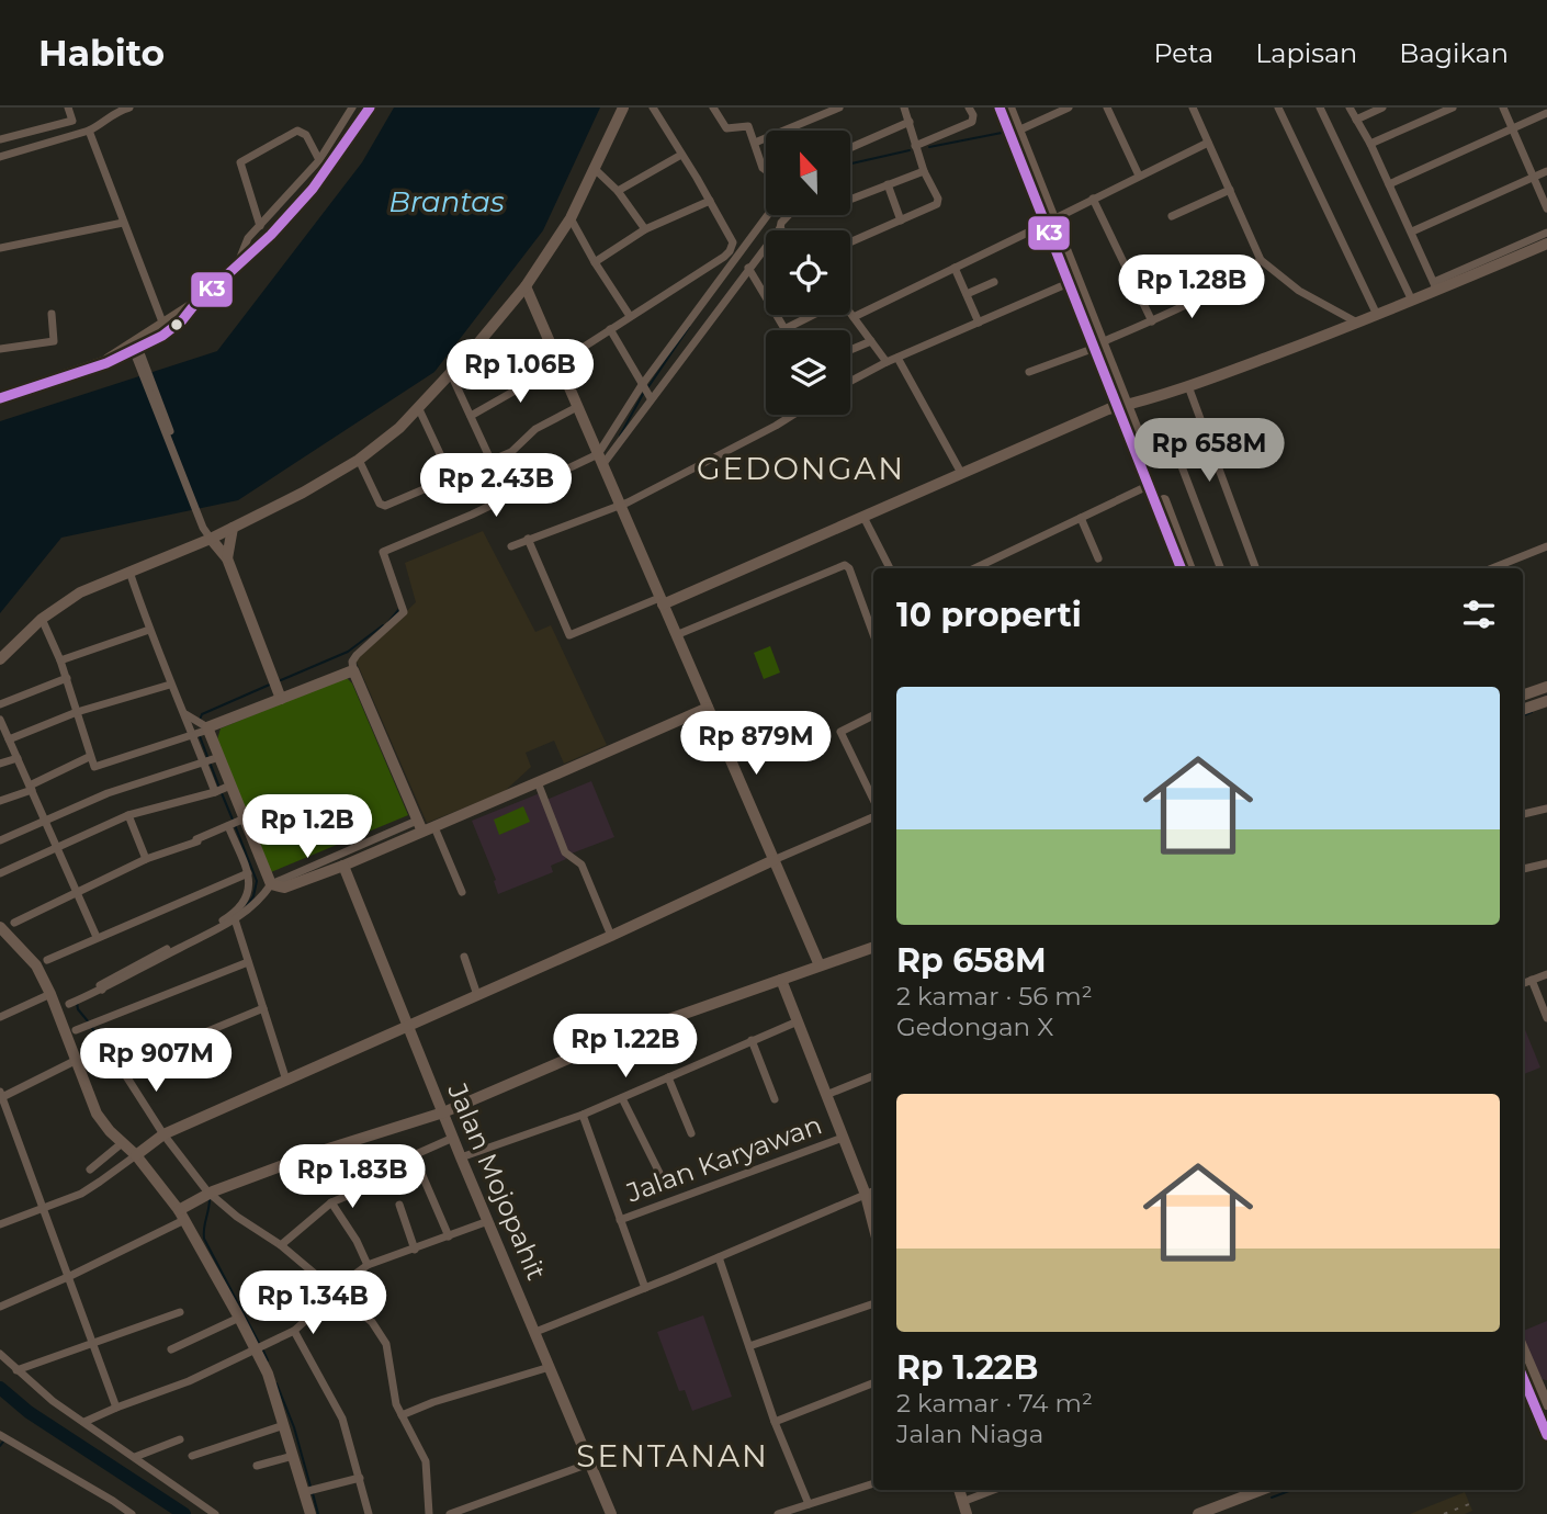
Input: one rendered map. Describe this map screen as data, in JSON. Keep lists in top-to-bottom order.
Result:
{
  "streets": {
    "main road": ["Jalan Mojopahit"],
    "street": ["Jalan Karyawan"]
  },
  "districts": ["GEDONGAN", "SENTANAN"],
  "water": ["Brantas"],
  "lines": ["transit line K3"],
  "north": "top",
  "page": {
    "header": "Habito",
    "nav": ["Peta", "Lapisan", "Bagikan"],
    "price": [
      "Rp 1.28B",
      "Rp 1.06B",
      "Rp 658M",
      "Rp 2.43B",
      "Rp 879M",
      "Rp 1.2B",
      "Rp 1.22B",
      "Rp 907M",
      "Rp 1.83B",
      "Rp 1.34B"
    ],
    "heading": "10 properti",
    "list": [
      {
        "name": "Rp 658M",
        "note": "2 kamar · 56 m² · Gedongan X"
      },
      {
        "name": "Rp 1.22B",
        "note": "2 kamar · 74 m² · Jalan Niaga"
      }
    ]
  }
}
